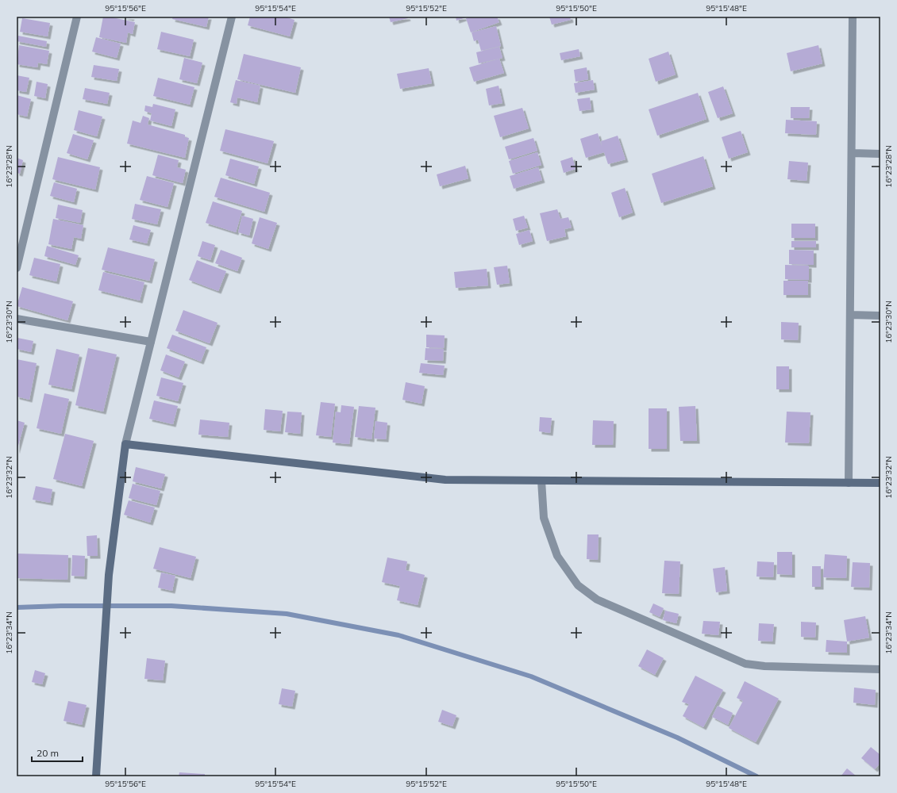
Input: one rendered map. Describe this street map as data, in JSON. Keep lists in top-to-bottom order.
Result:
{
  "scale_bar": "20 m",
  "coordinates": [
    "95°15'56\"E",
    "95°15'54\"E",
    "95°15'52\"E",
    "95°15'50\"E",
    "95°15'48\"E",
    "16°23'28\"N",
    "16°23'30\"N",
    "16°23'32\"N",
    "16°23'34\"N"
  ]
}
